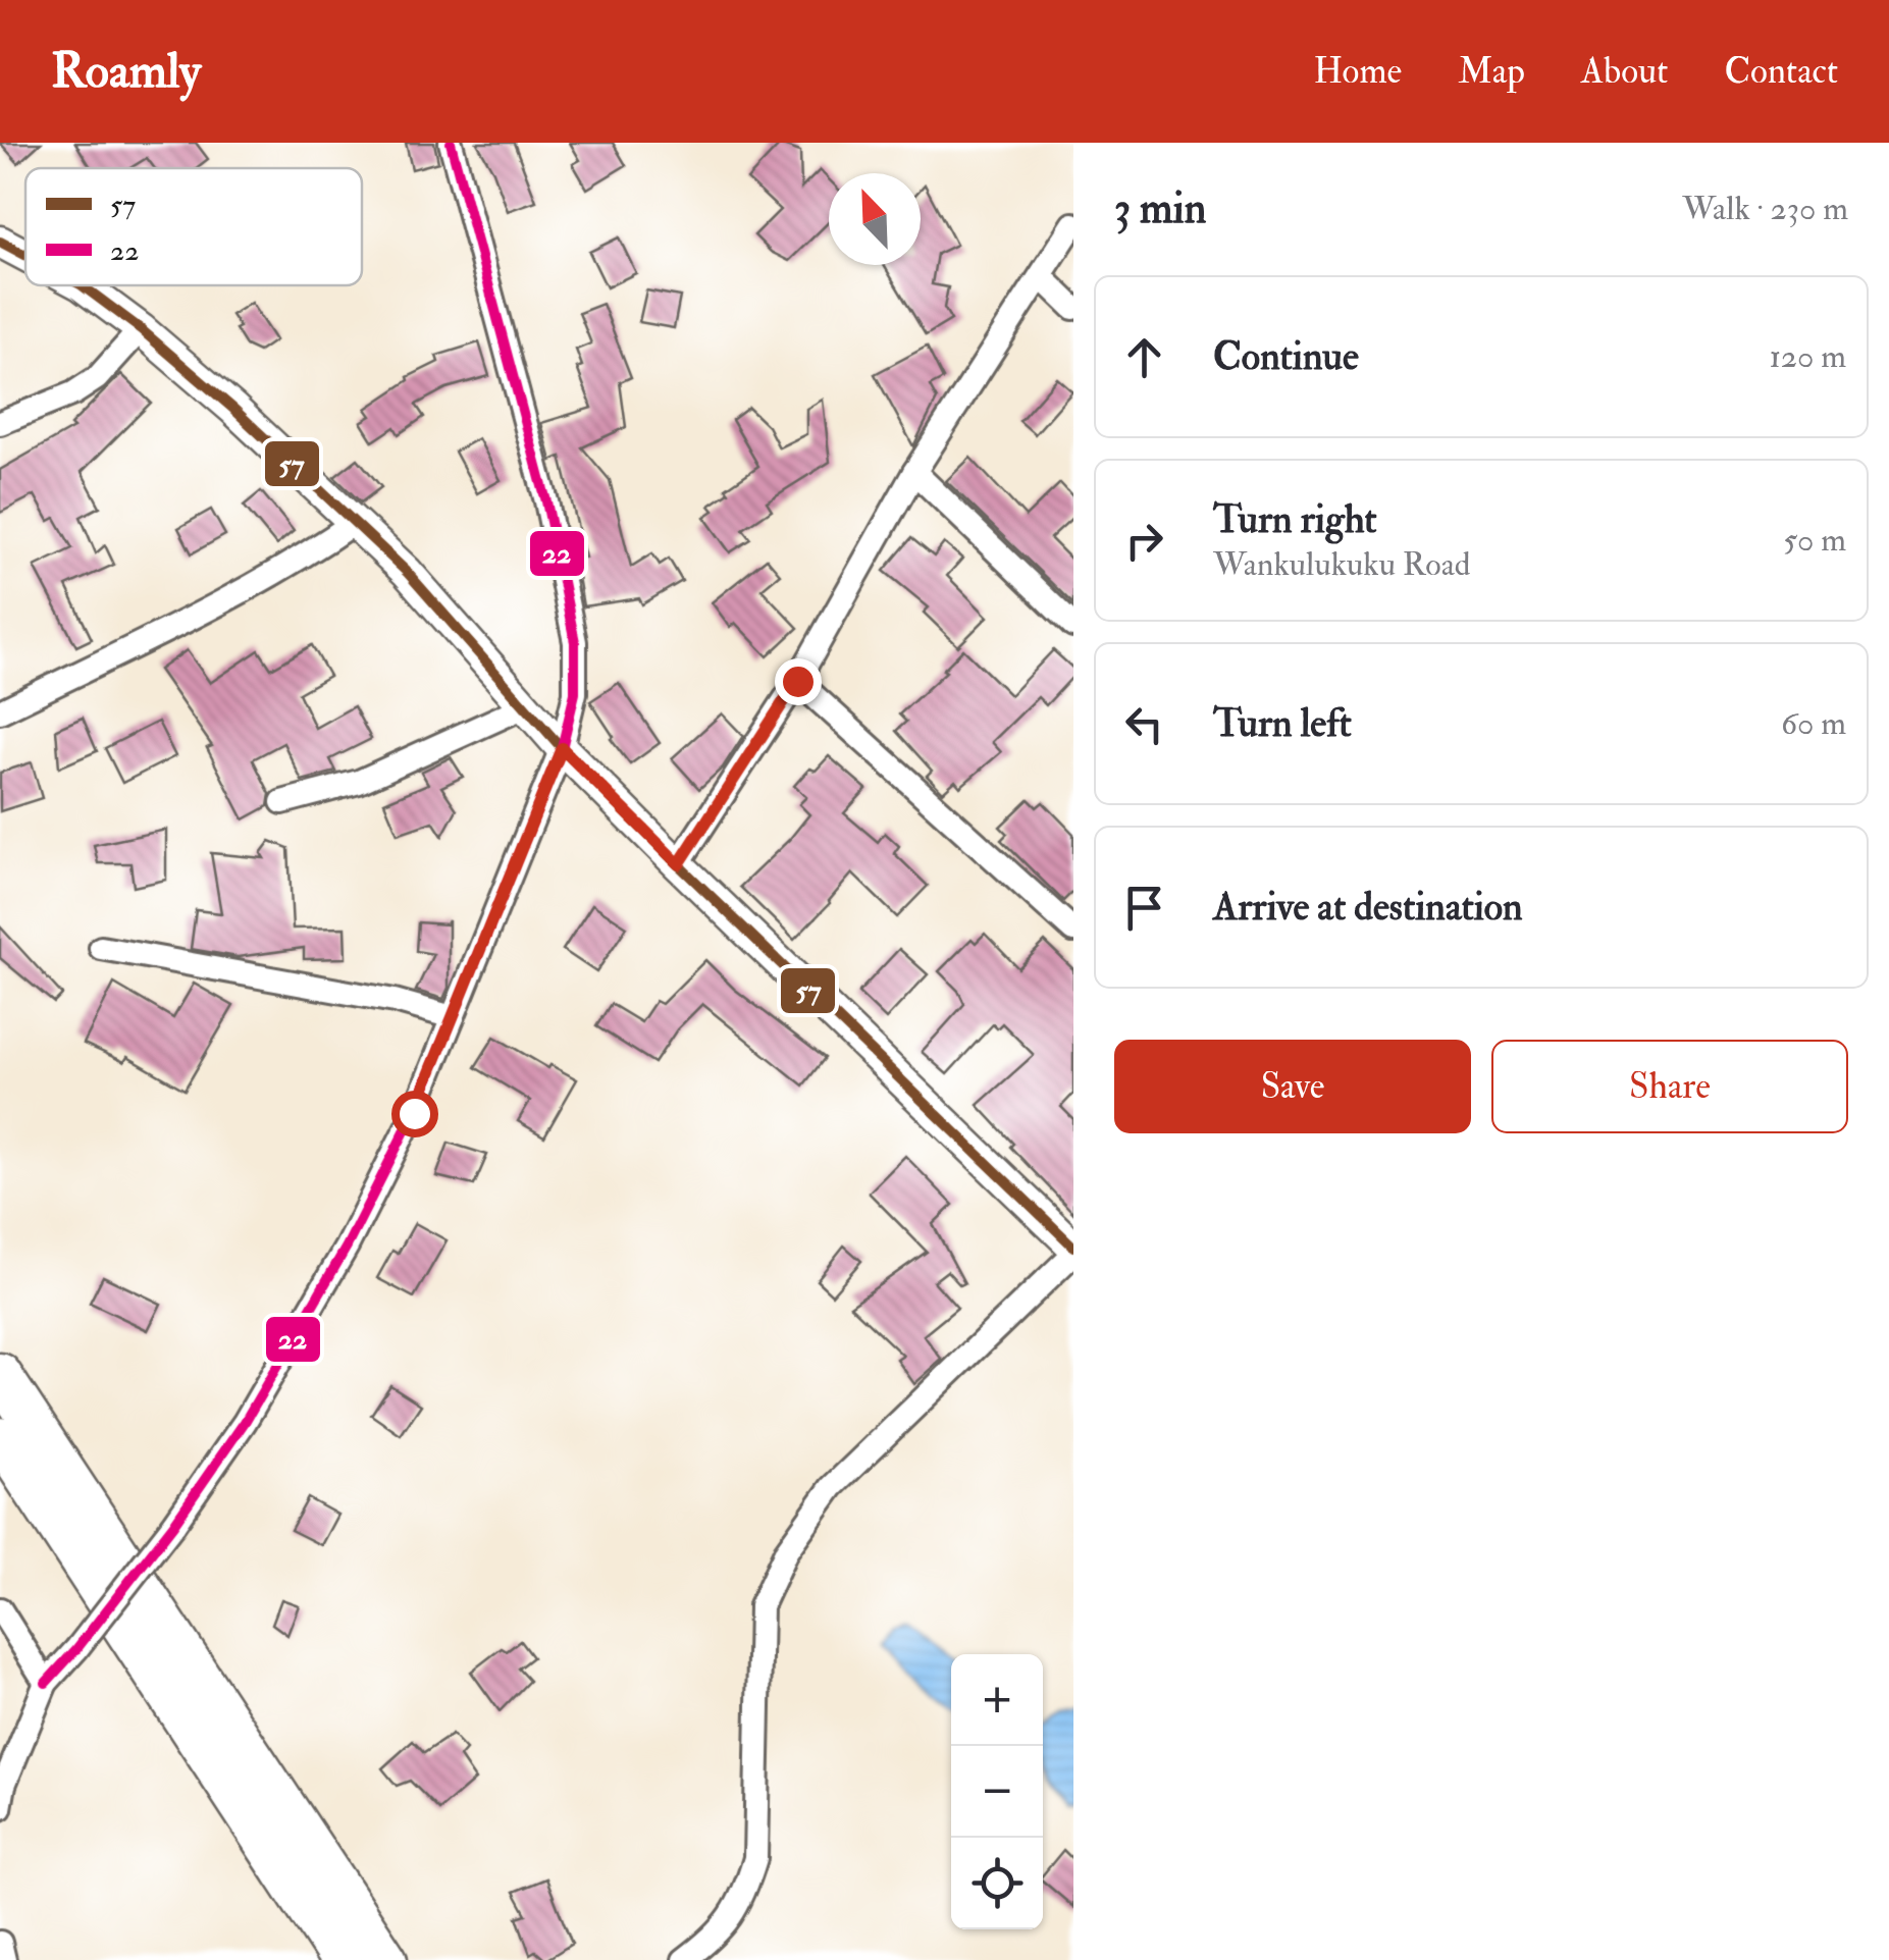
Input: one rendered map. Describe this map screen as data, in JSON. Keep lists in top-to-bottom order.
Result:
{
  "lines": ["transit line 22", "transit line 57"],
  "legend": ["57", "22"],
  "north": "top left",
  "page": {
    "header": "Roamly",
    "nav": [
      "Home",
      "Map",
      "About",
      "Contact"
    ],
    "heading": ["3 min", "Walk · 230 m"],
    "list": [
      ["Continue", "120 m"],
      ["Turn right", "Wankulukuku Road", "50 m"],
      ["Turn left", "60 m"],
      "Arrive at destination"
    ],
    "buttons": ["Save", "Share"],
    "map_buttons": ["+", "−"]
  }
}
